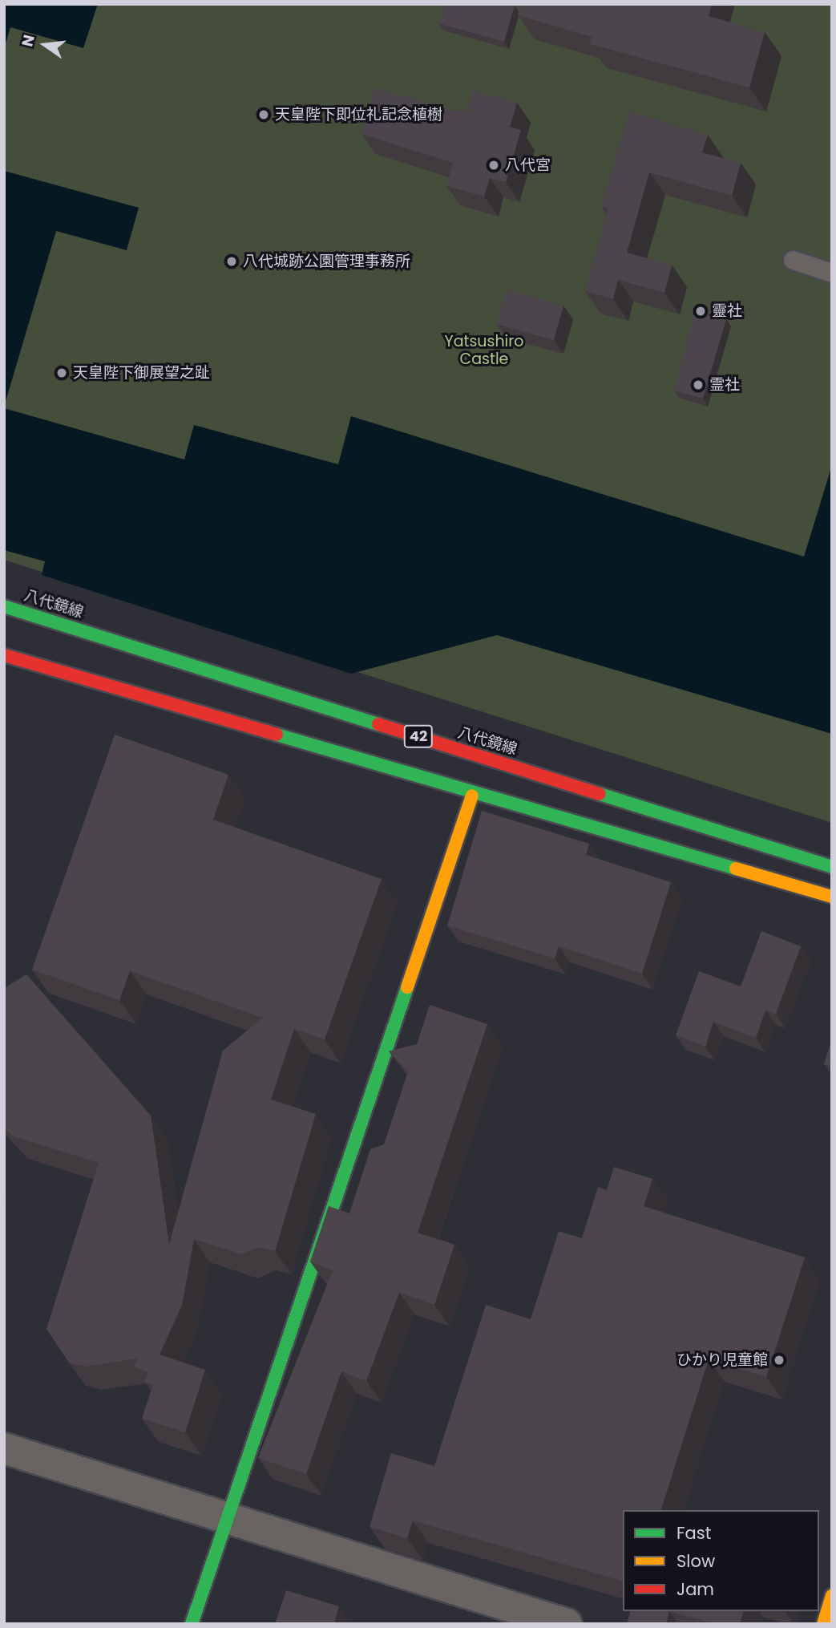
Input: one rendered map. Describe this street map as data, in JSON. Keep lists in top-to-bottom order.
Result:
{
  "streets": {
    "main road": ["八代鏡線", "42"]
  },
  "parks": ["Yatsushiro Castle"],
  "places": [
    "天皇陛下即位礼記念植樹",
    "八代宮",
    "八代城跡公園管理事務所",
    "靈社",
    "天皇陛下御展望之趾",
    "霊社",
    "ひかり児童館"
  ],
  "legend": ["Fast", "Slow", "Jam"],
  "north": "left"
}
